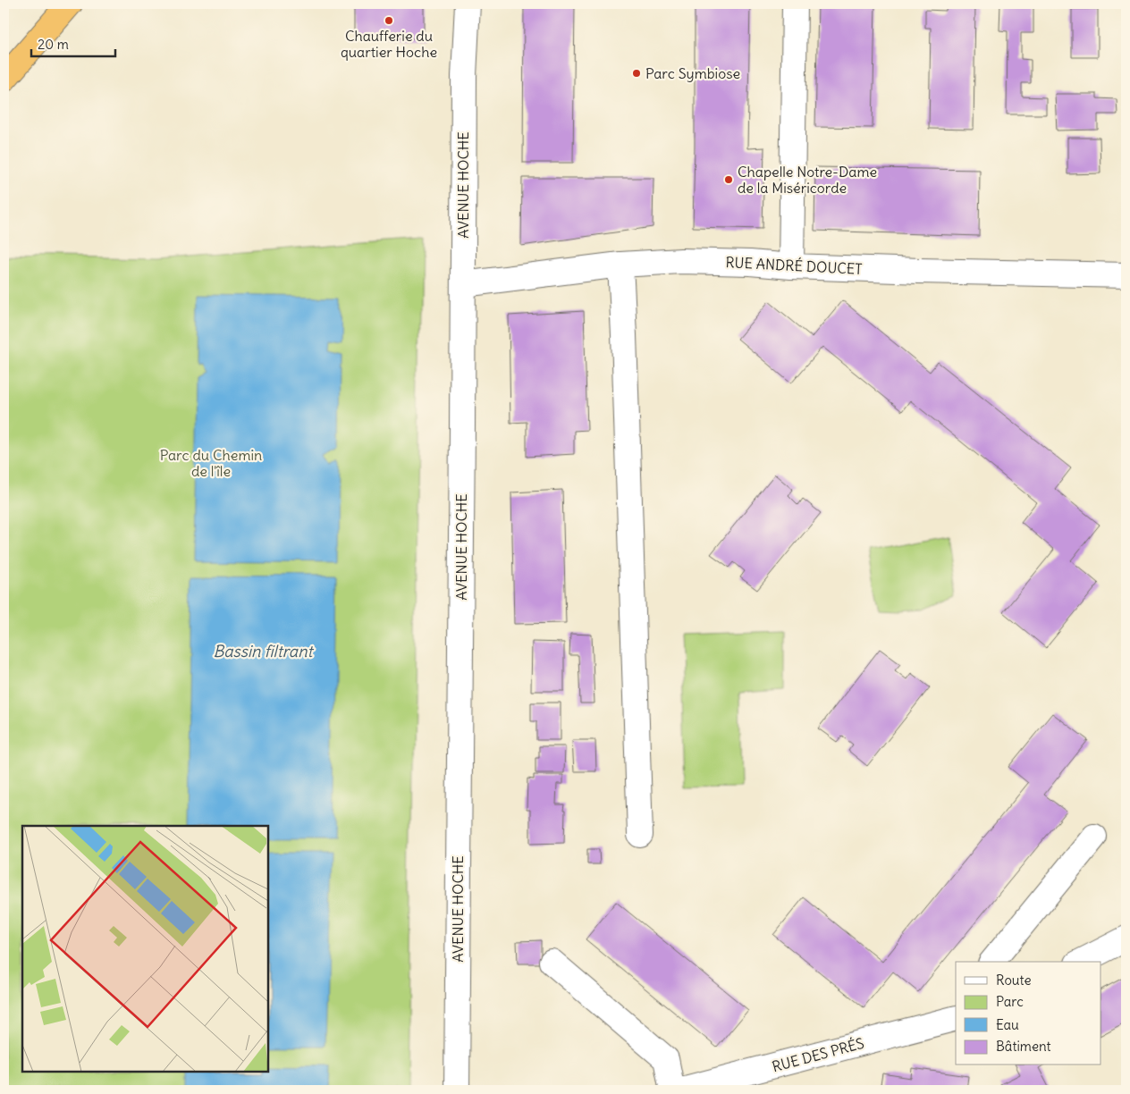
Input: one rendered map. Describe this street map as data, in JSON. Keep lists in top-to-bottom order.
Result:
{
  "streets": {
    "street": ["AVENUE HOCHE", "RUE ANDRÉ DOUCET", "RUE DES PRÉS"]
  },
  "crossings": [
    ["AVENUE HOCHE", "RUE ANDRÉ DOUCET"]
  ],
  "water": ["Bassin filtrant"],
  "parks": ["Parc du Chemin de l'île"],
  "places": ["Chaufferie du quartier Hoche", "Parc Symbiose", "Chapelle Notre-Dame de la Miséricorde"],
  "legend": [
    "Route",
    "Parc",
    "Eau",
    "Bâtiment"
  ],
  "scale_bar": "20 m"
}
